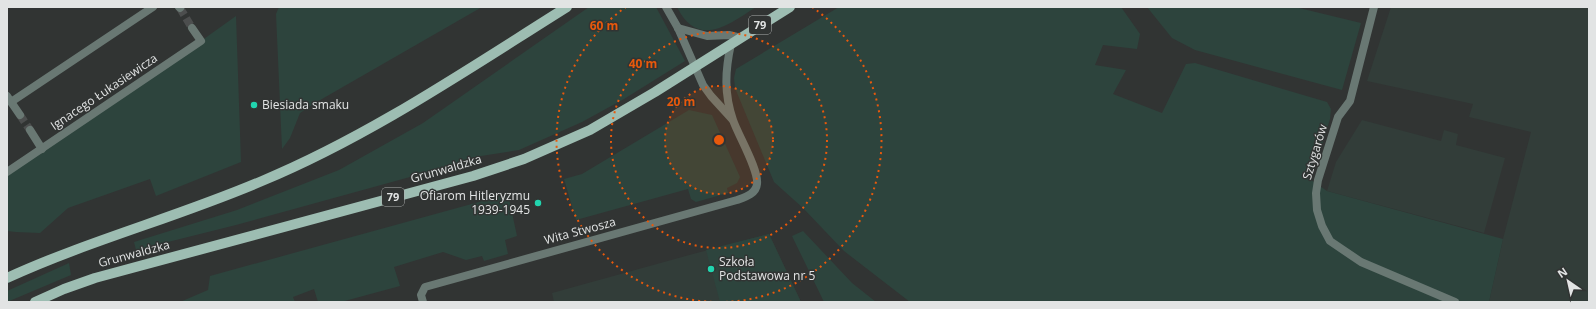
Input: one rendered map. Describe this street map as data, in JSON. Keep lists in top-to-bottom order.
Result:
{
  "streets": {
    "main road": ["79", "Grunwaldzka"],
    "street": ["Ignacego Łukasiewicza", "Sztygarów", "Wita Stwosza"]
  },
  "places": ["Biesiada smaku", "Ofiarom Hitleryzmu 1939-1945", "Szkoła Podstawowa nr 5"],
  "north": "top left",
  "rings": ["60 m", "40 m", "20 m"]
}
